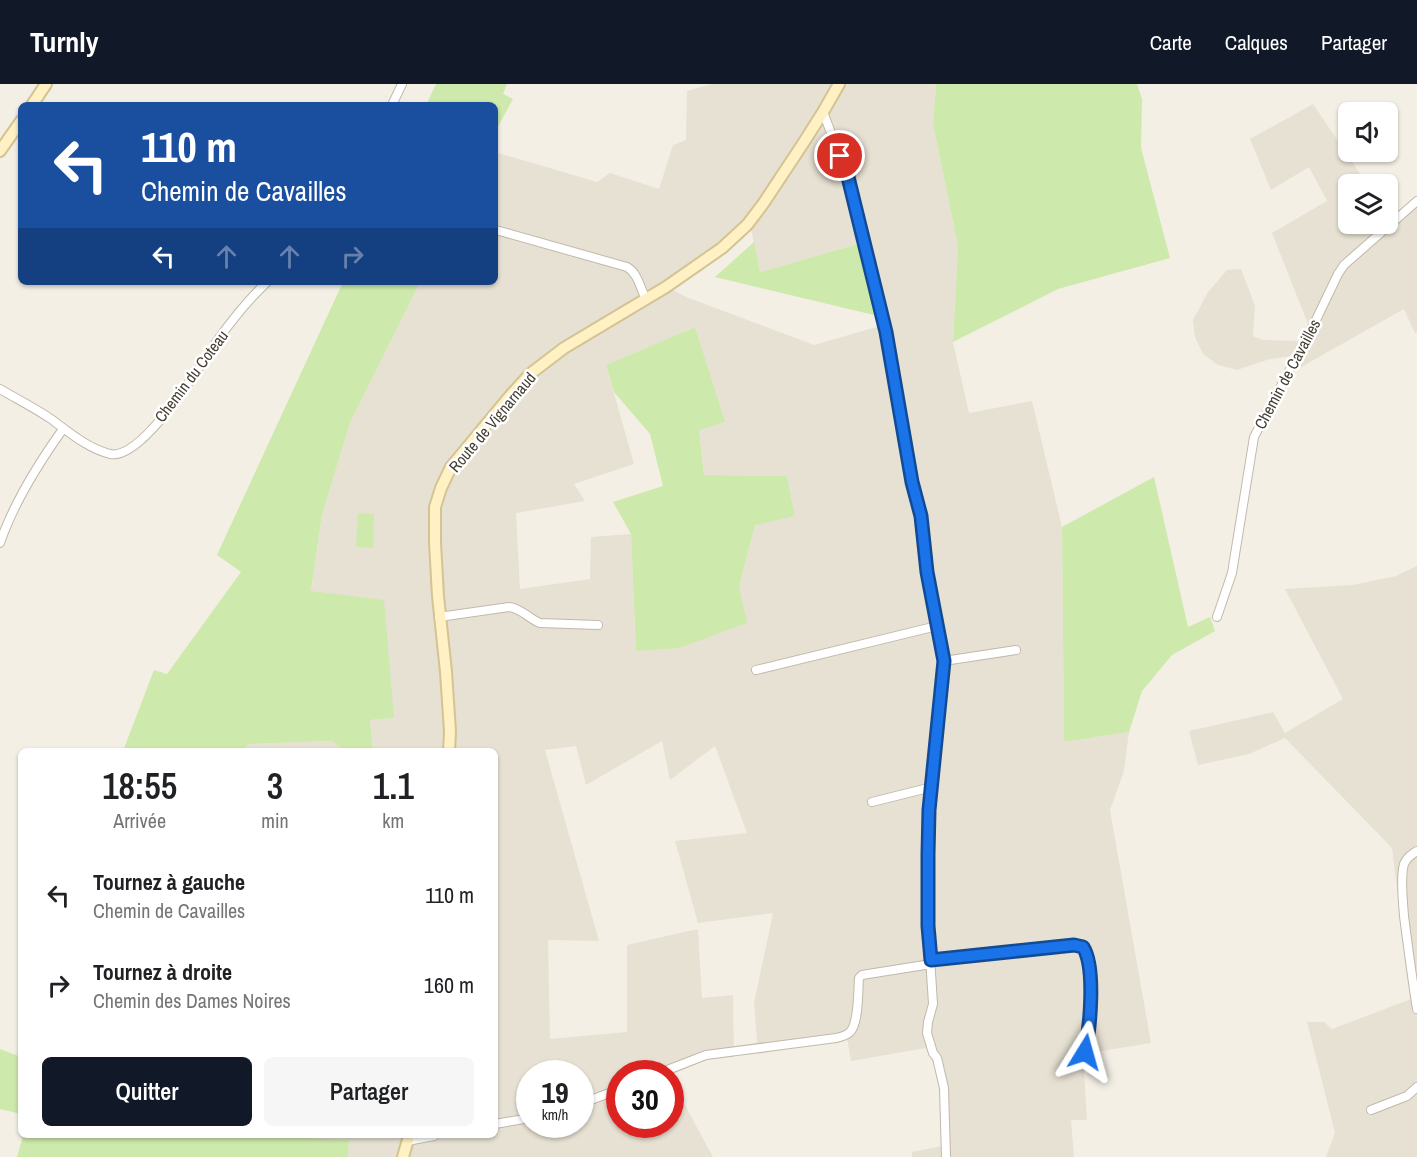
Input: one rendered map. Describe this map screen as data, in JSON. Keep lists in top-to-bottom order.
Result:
{
  "streets": {
    "street": ["Chemin de Cavailles", "Chemin du Coteau", "Route de Vignarnaud"]
  },
  "page": {
    "header": "Turnly",
    "nav": ["Carte", "Calques", "Partager"],
    "turn": ["110 m", "Chemin de Cavailles"],
    "eta": [
      "18:55",
      "Arrivée",
      "3",
      "min",
      "1.1",
      "km"
    ],
    "list": [
      {
        "name": "Tournez à gauche",
        "note": "Chemin de Cavailles",
        "value": "110 m"
      },
      {
        "name": "Tournez à droite",
        "note": "Chemin des Dames Noires",
        "value": "160 m"
      }
    ],
    "buttons": ["Quitter", "Partager"],
    "speed": "19 km/h",
    "limit": "30"
  }
}
